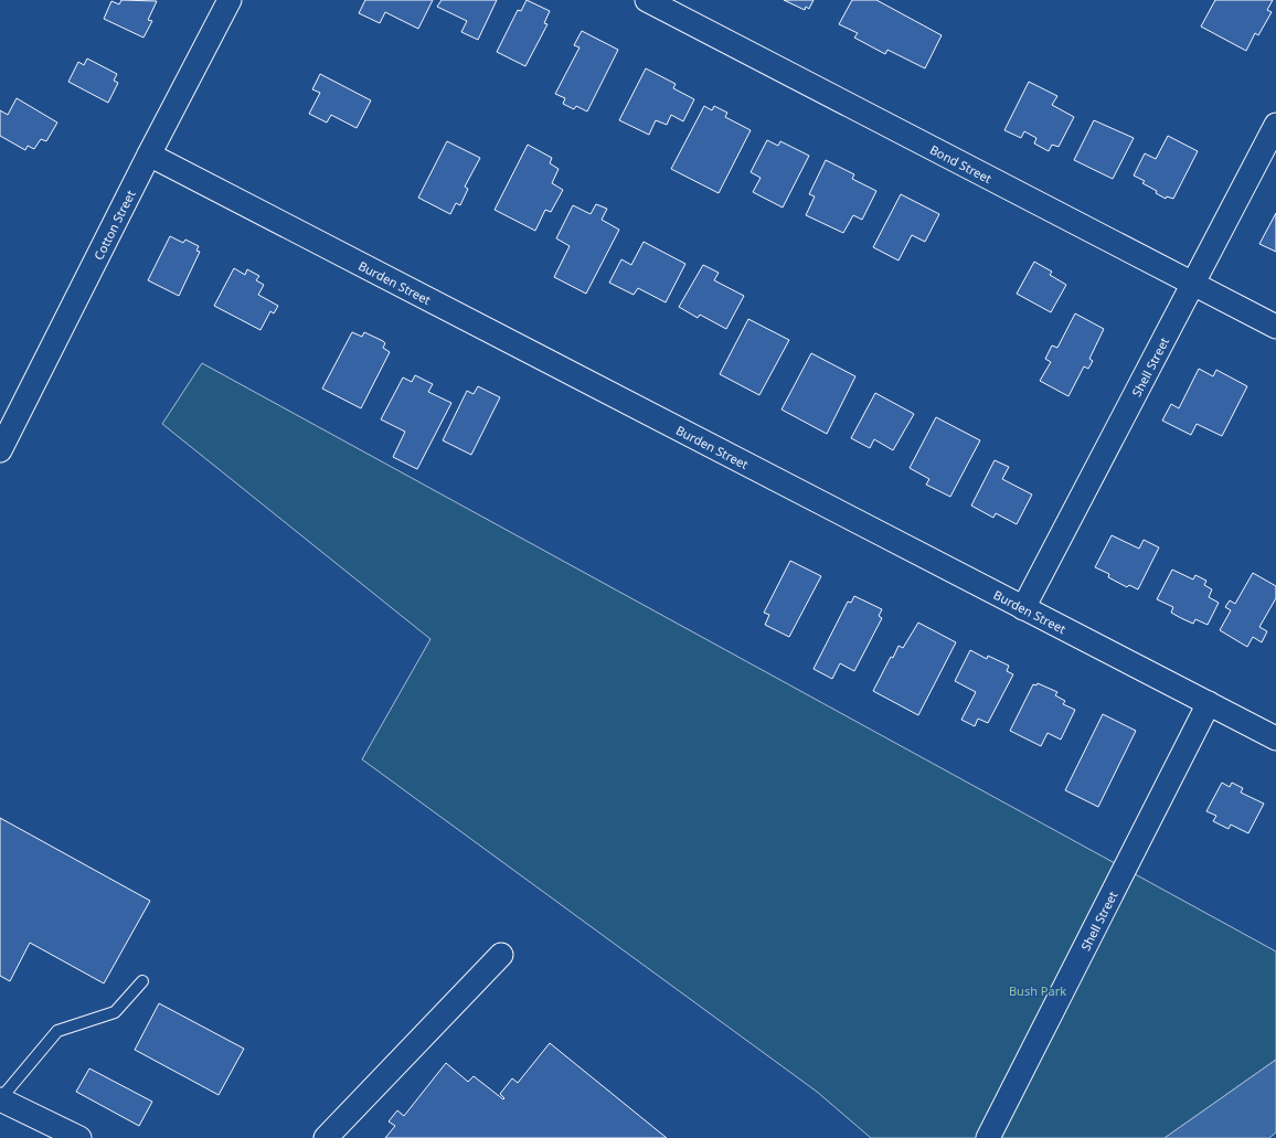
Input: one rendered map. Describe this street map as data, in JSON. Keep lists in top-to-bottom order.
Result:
{
  "streets": {
    "street": [
      "Bond Street",
      "Cotton Street",
      "Burden Street",
      "Shell Street"
    ]
  },
  "crossings": [
    ["Bond Street", "Shell Street"],
    ["Cotton Street", "Burden Street"],
    ["Burden Street", "Shell Street"]
  ],
  "parks": ["Bush Park"]
}
